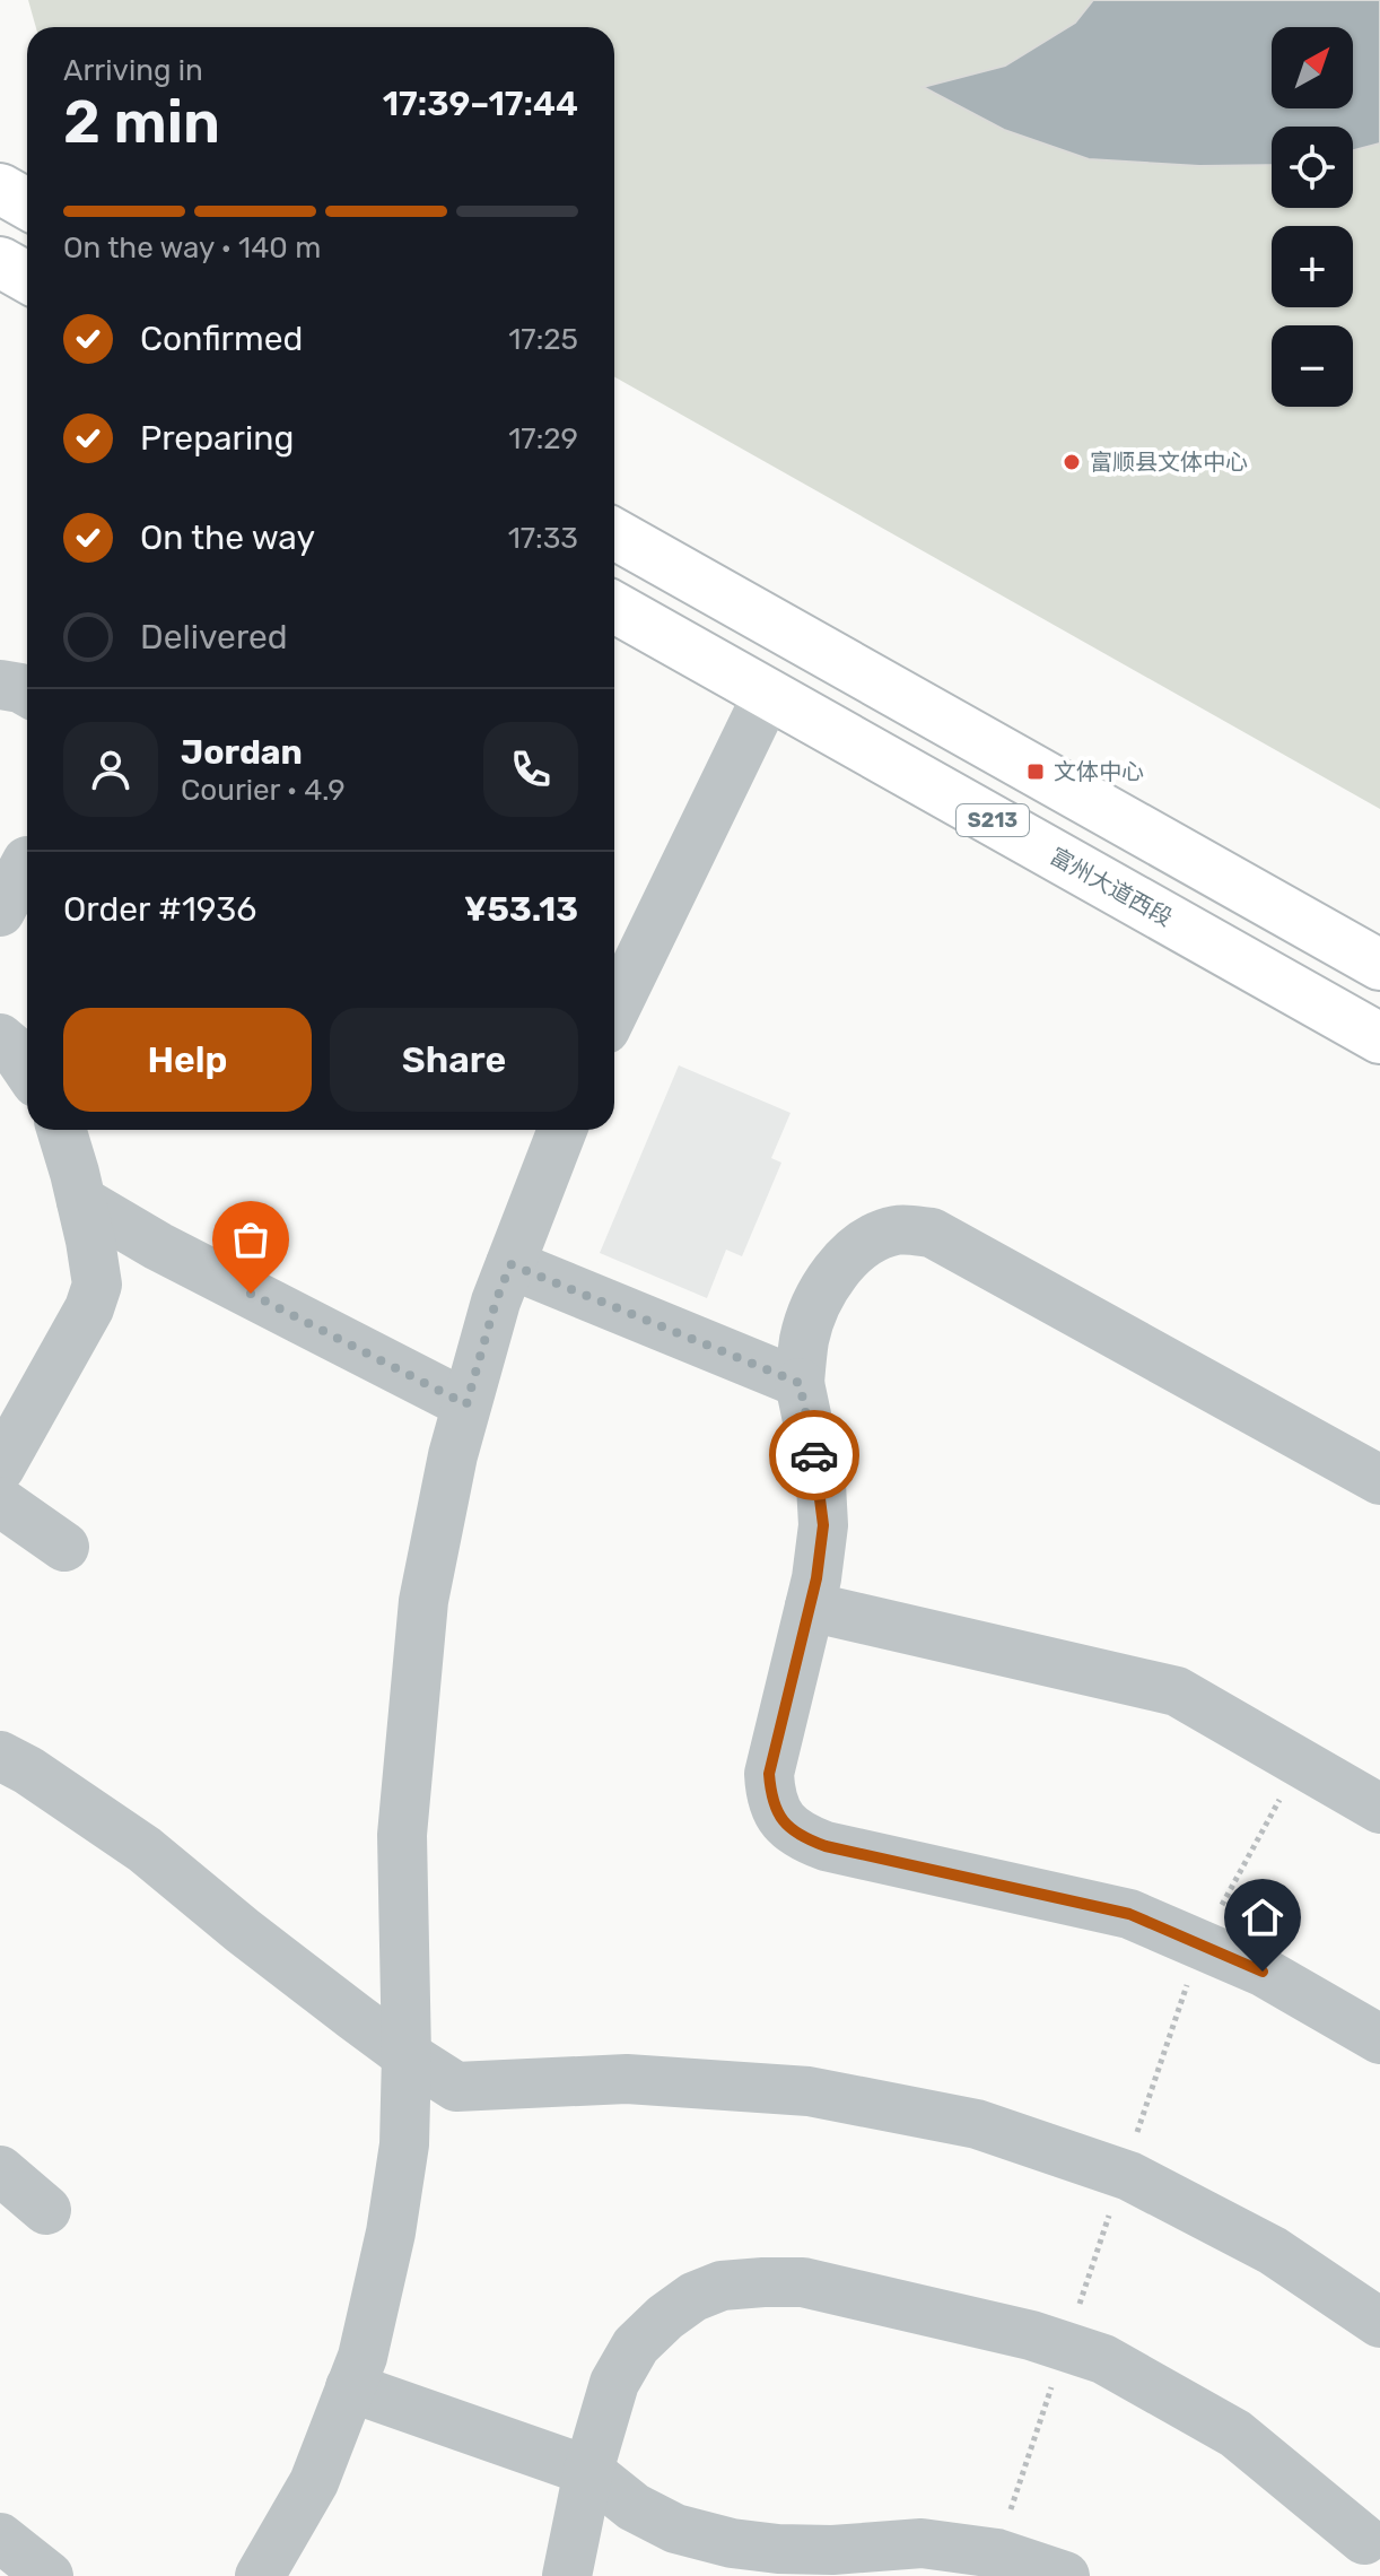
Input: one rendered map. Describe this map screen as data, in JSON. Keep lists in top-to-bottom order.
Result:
{
  "streets": {
    "main road": ["S213", "富州大道西段"]
  },
  "places": {
    "other": ["富顺县文体中心"],
    "transit": ["文体中心"]
  },
  "north": "top right",
  "page": {
    "map_buttons": ["+", "−"],
    "heading": ["2 min", "Arriving in", "17:39–17:44"],
    "panel": [
      "Jordan",
      "Courier · 4.9",
      "Order #1936",
      "¥53.13"
    ],
    "bar": "On the way · 140 m",
    "list": [
      ["Confirmed", "17:25"],
      ["Preparing", "17:29"],
      ["On the way", "17:33"],
      "Delivered"
    ],
    "buttons": ["Help", "Share"]
  }
}
